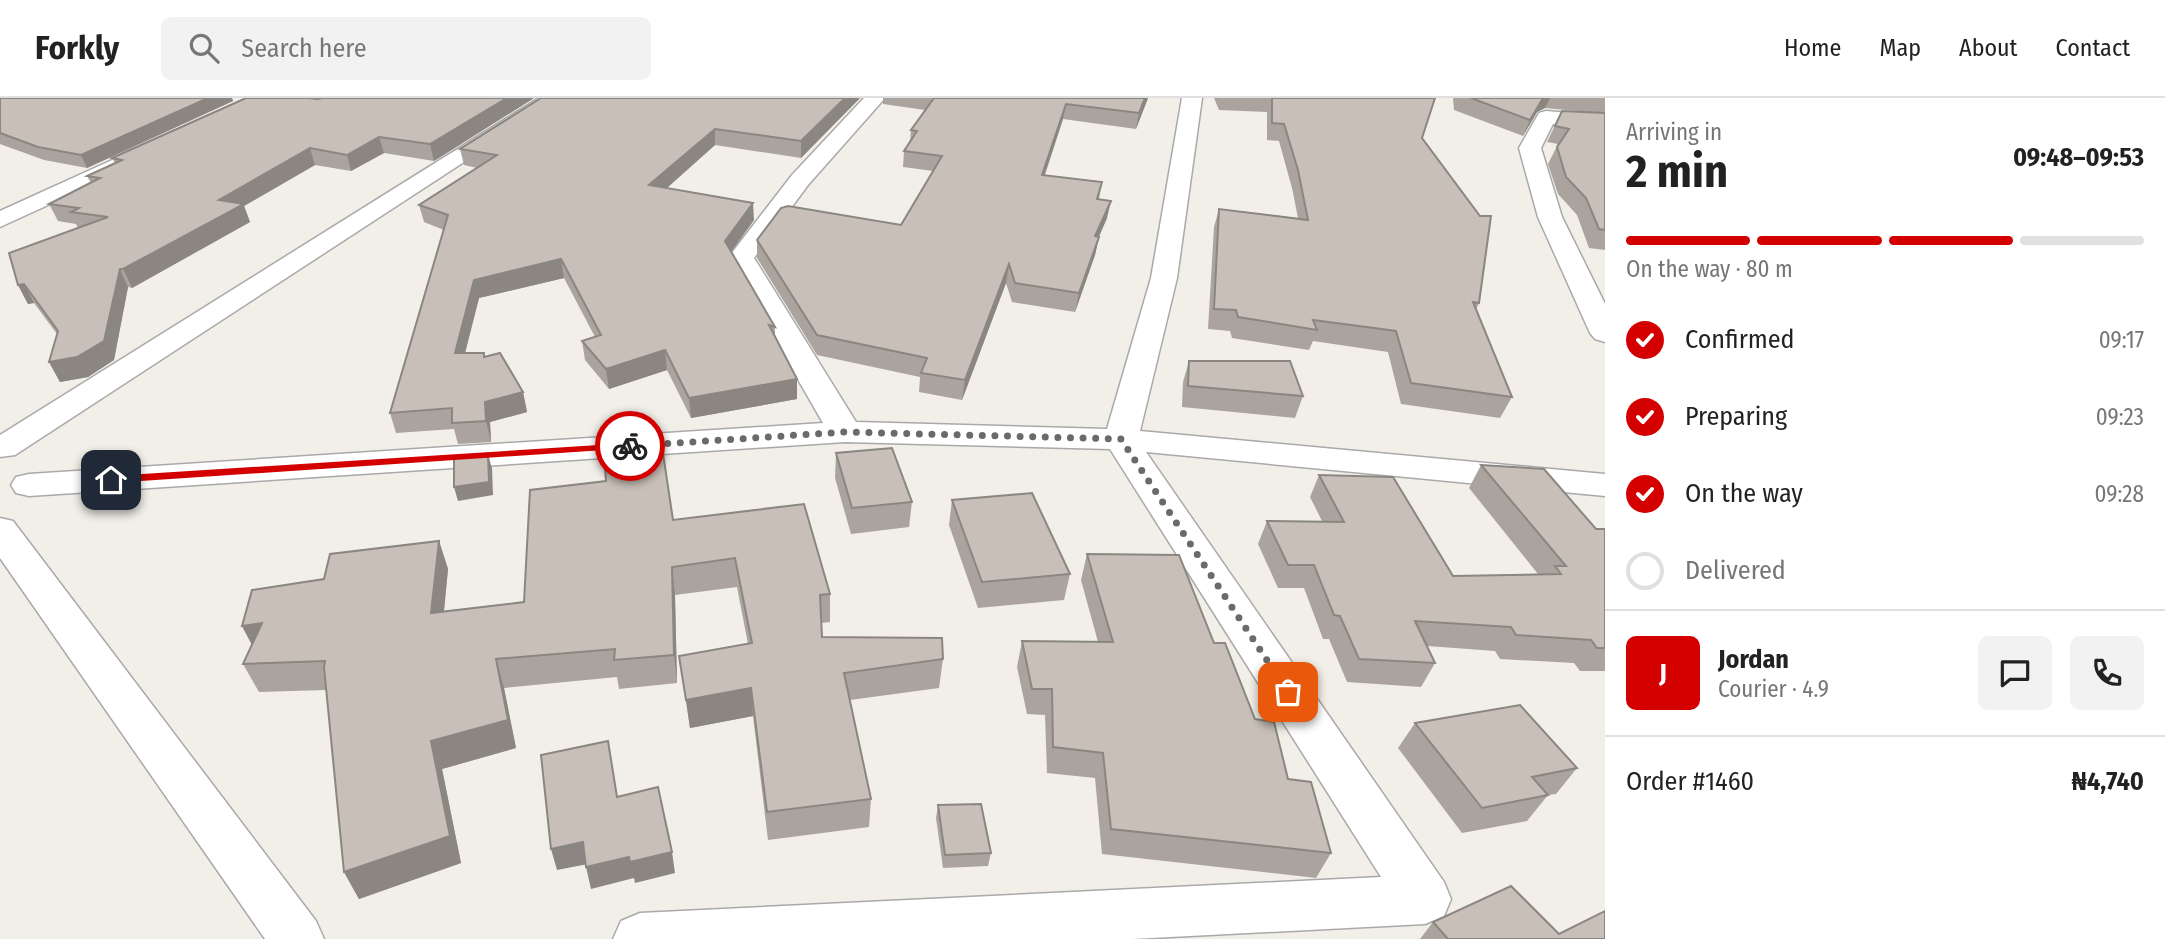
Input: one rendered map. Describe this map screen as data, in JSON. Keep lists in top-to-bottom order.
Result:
{
  "page": {
    "header": "Forkly",
    "search": "Search here",
    "nav": [
      "Home",
      "Map",
      "About",
      "Contact"
    ],
    "heading": ["2 min", "Arriving in", "09:48–09:53"],
    "panel": [
      "Jordan",
      "Courier · 4.9",
      "Order #1460",
      "₦4,740"
    ],
    "bar": "On the way · 80 m",
    "list": [
      ["Confirmed", "09:17"],
      ["Preparing", "09:23"],
      ["On the way", "09:28"],
      "Delivered"
    ],
    "round": "J"
  }
}
